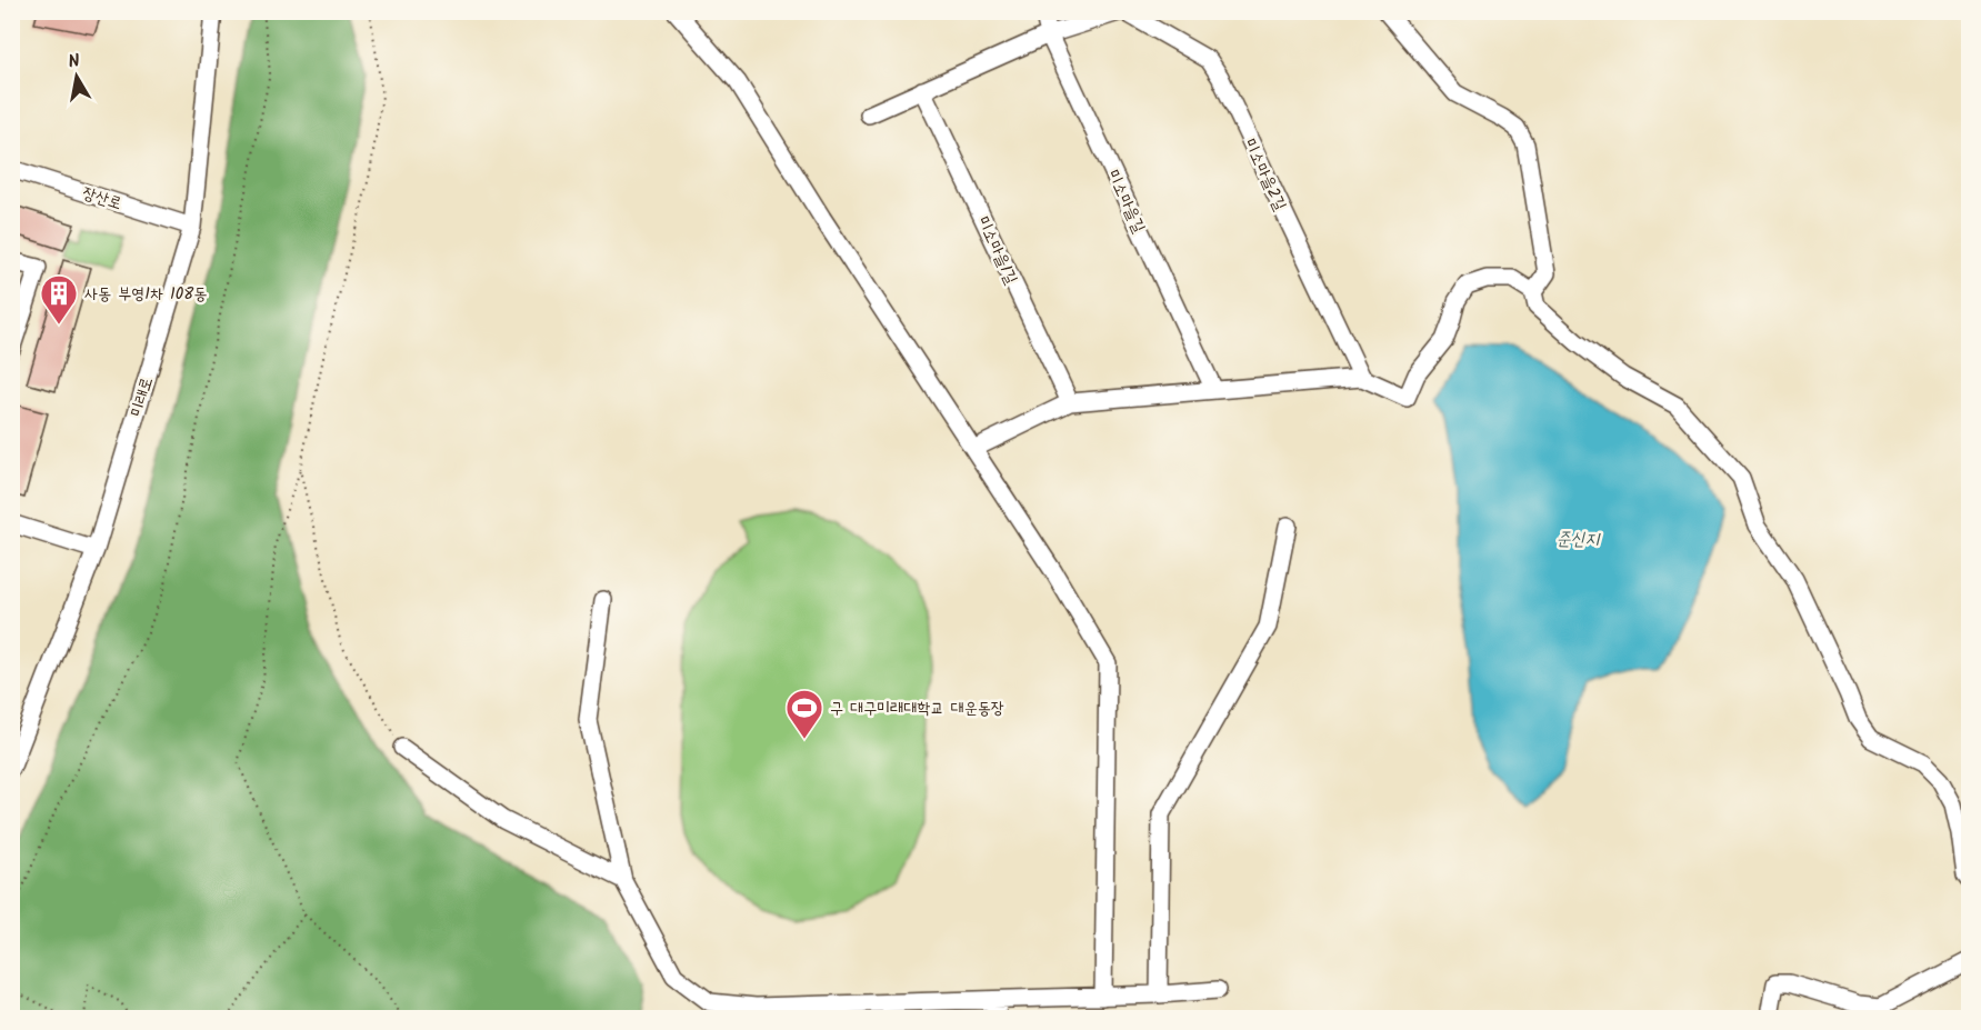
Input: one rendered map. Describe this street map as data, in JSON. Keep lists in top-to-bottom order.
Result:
{
  "streets": {
    "street": [
      "미소마을2길",
      "장산로",
      "미소마을길",
      "미소마을1길",
      "미래로"
    ]
  },
  "crossings": [
    ["미소마을2길", "미소마을길"],
    ["장산로", "미래로"]
  ],
  "water": ["준신지"],
  "places": {
    "building": ["사동 부영1차 108동"],
    "sports": ["구 대구미래대학교 대운동장"]
  },
  "north": "top"
}
